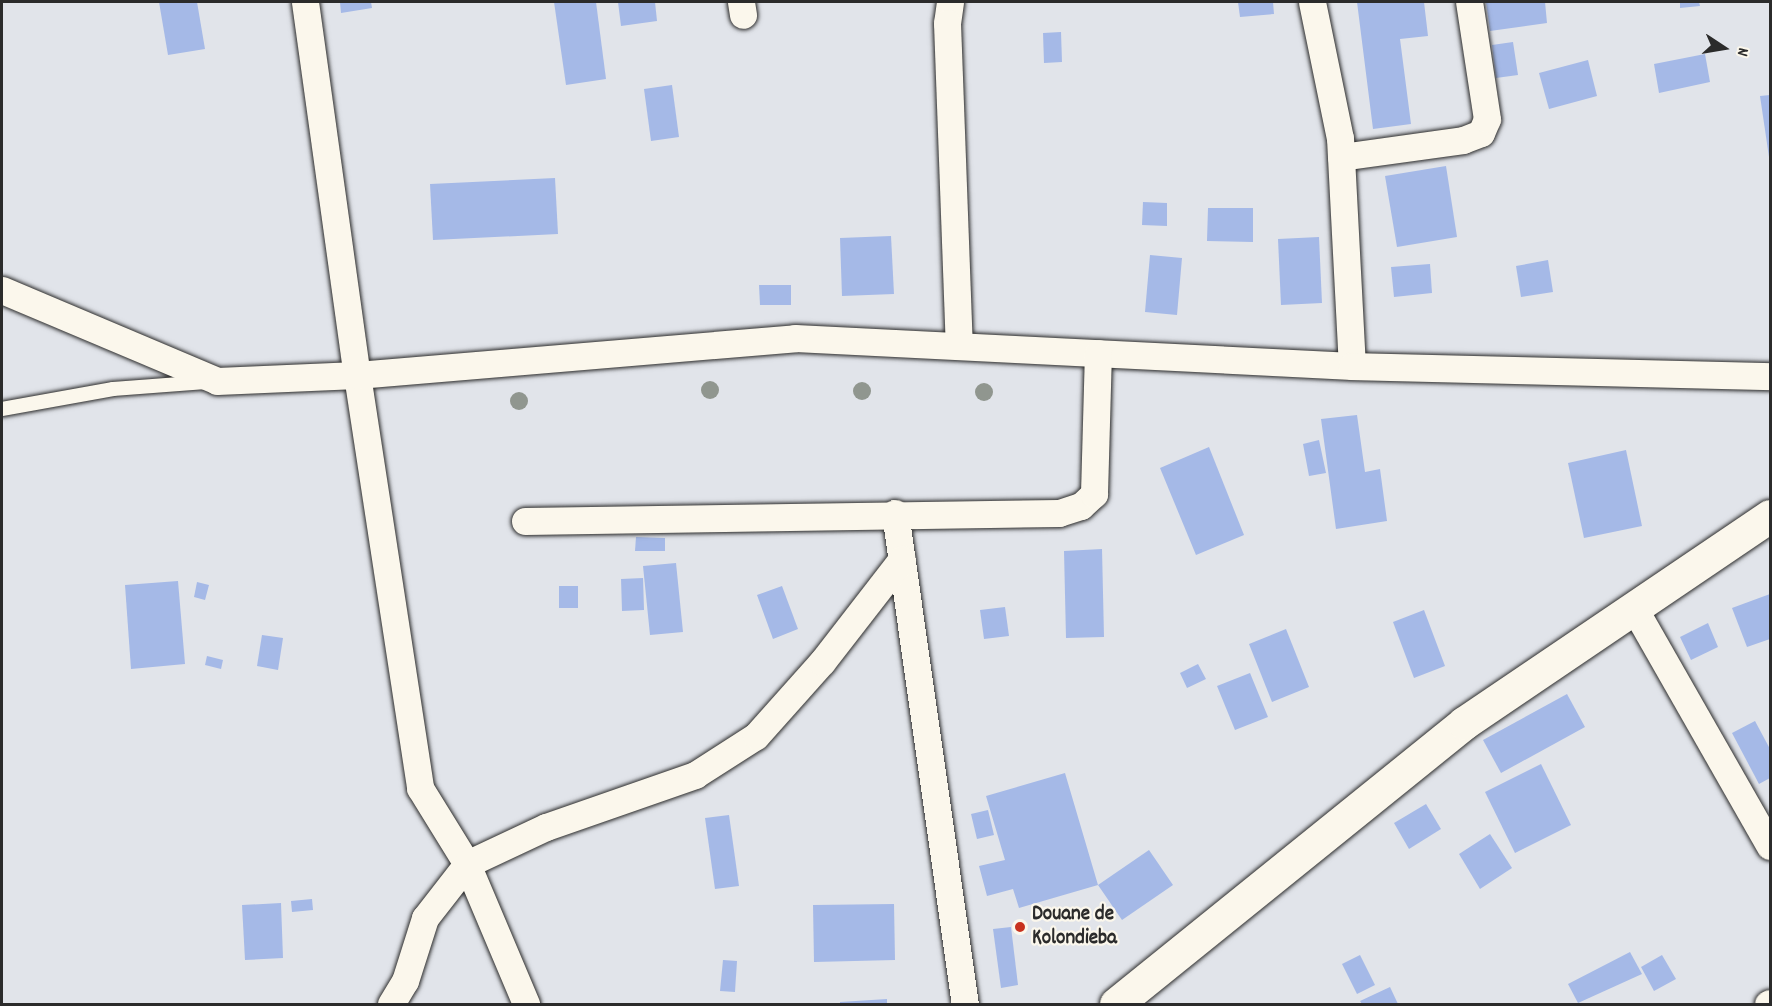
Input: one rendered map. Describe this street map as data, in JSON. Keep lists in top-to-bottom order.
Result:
{
  "places": ["Douane de Kolondieba"],
  "north": "right"
}
